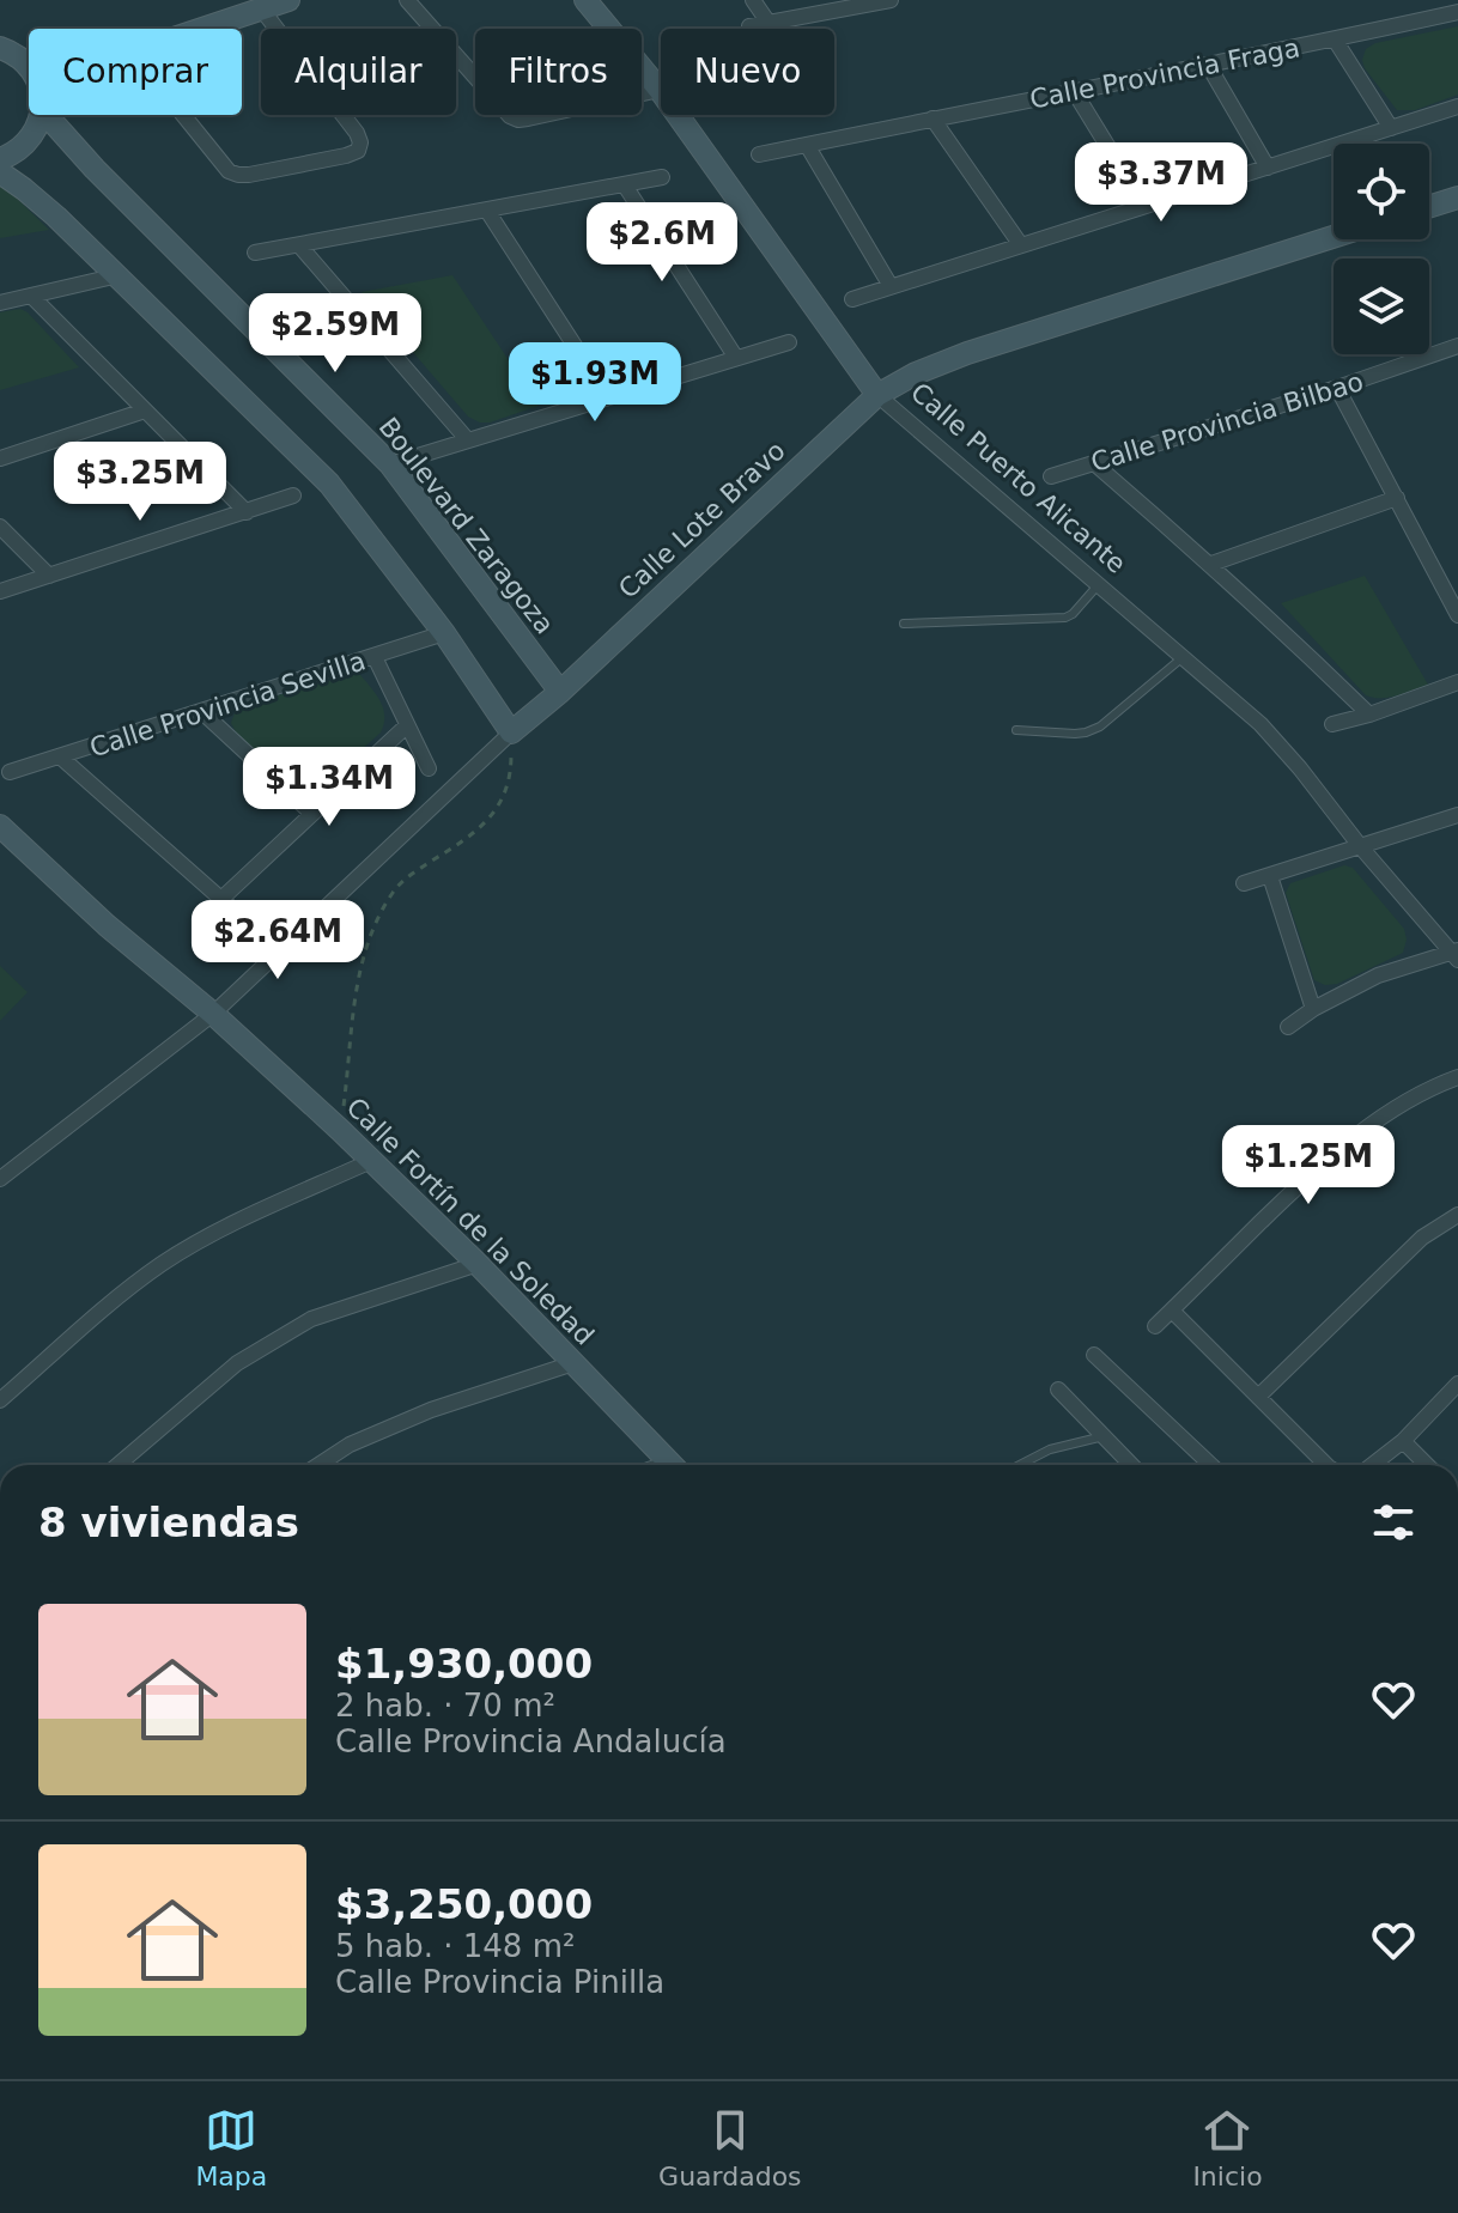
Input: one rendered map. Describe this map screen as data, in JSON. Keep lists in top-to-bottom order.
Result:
{
  "streets": {
    "street": [
      "Calle Provincia Fraga",
      "Calle Provincia Bilbao",
      "Calle Puerto Alicante",
      "Calle Lote Bravo",
      "Boulevard Zaragoza",
      "Calle Provincia Sevilla",
      "Calle Fortín de la Soledad"
    ]
  },
  "crossings": [
    ["Calle Puerto Alicante", "Calle Lote Bravo"],
    ["Calle Lote Bravo", "Boulevard Zaragoza"]
  ],
  "page": {
    "chip": [
      "Comprar",
      "Alquilar",
      "Filtros",
      "Nuevo"
    ],
    "price": [
      "$3.37M",
      "$2.6M",
      "$2.59M",
      "$1.93M",
      "$3.25M",
      "$1.34M",
      "$2.64M",
      "$1.25M"
    ],
    "heading": "8 viviendas",
    "list": [
      {
        "name": "$1,930,000",
        "note": "2 hab. · 70 m² · Calle Provincia Andalucía"
      },
      {
        "name": "$3,250,000",
        "note": "5 hab. · 148 m² · Calle Provincia Pinilla"
      }
    ],
    "tabs": ["Mapa", "Guardados", "Inicio"]
  }
}
